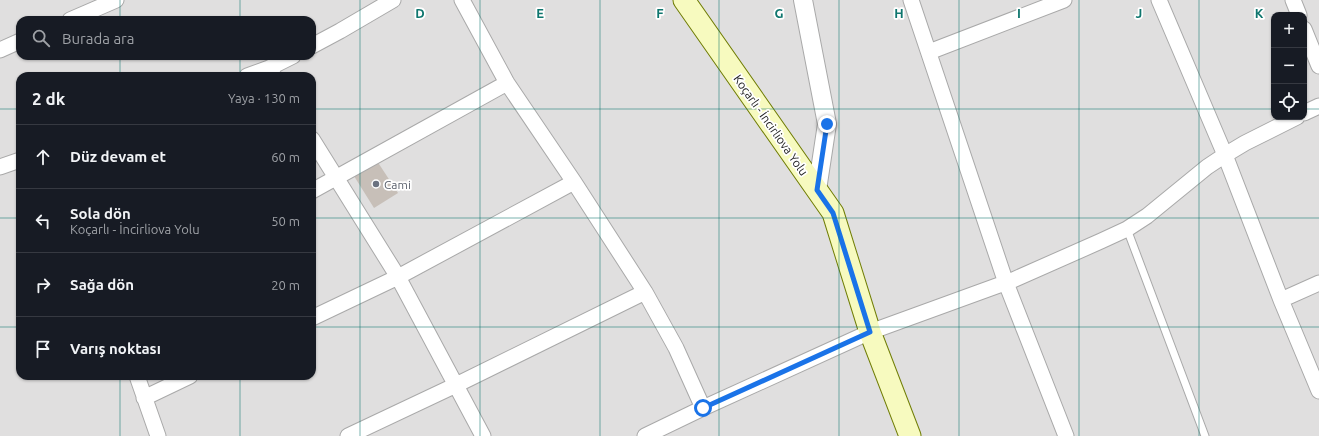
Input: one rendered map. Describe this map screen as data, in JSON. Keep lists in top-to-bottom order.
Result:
{
  "streets": {
    "main road": ["Koçarlı - İncirliova Yolu"]
  },
  "places": ["Cami"],
  "page": {
    "map_buttons": ["+", "−"],
    "search": "Burada ara",
    "heading": ["2 dk", "Yaya · 130 m"],
    "list": [
      ["Düz devam et", "60 m"],
      ["Sola dön", "Koçarlı - İncirliova Yolu", "50 m"],
      ["Sağa dön", "20 m"],
      "Varış noktası"
    ]
  },
  "grid": {
    "columns": [
      "D",
      "E",
      "F",
      "G",
      "H",
      "I",
      "J",
      "K"
    ]
  }
}
